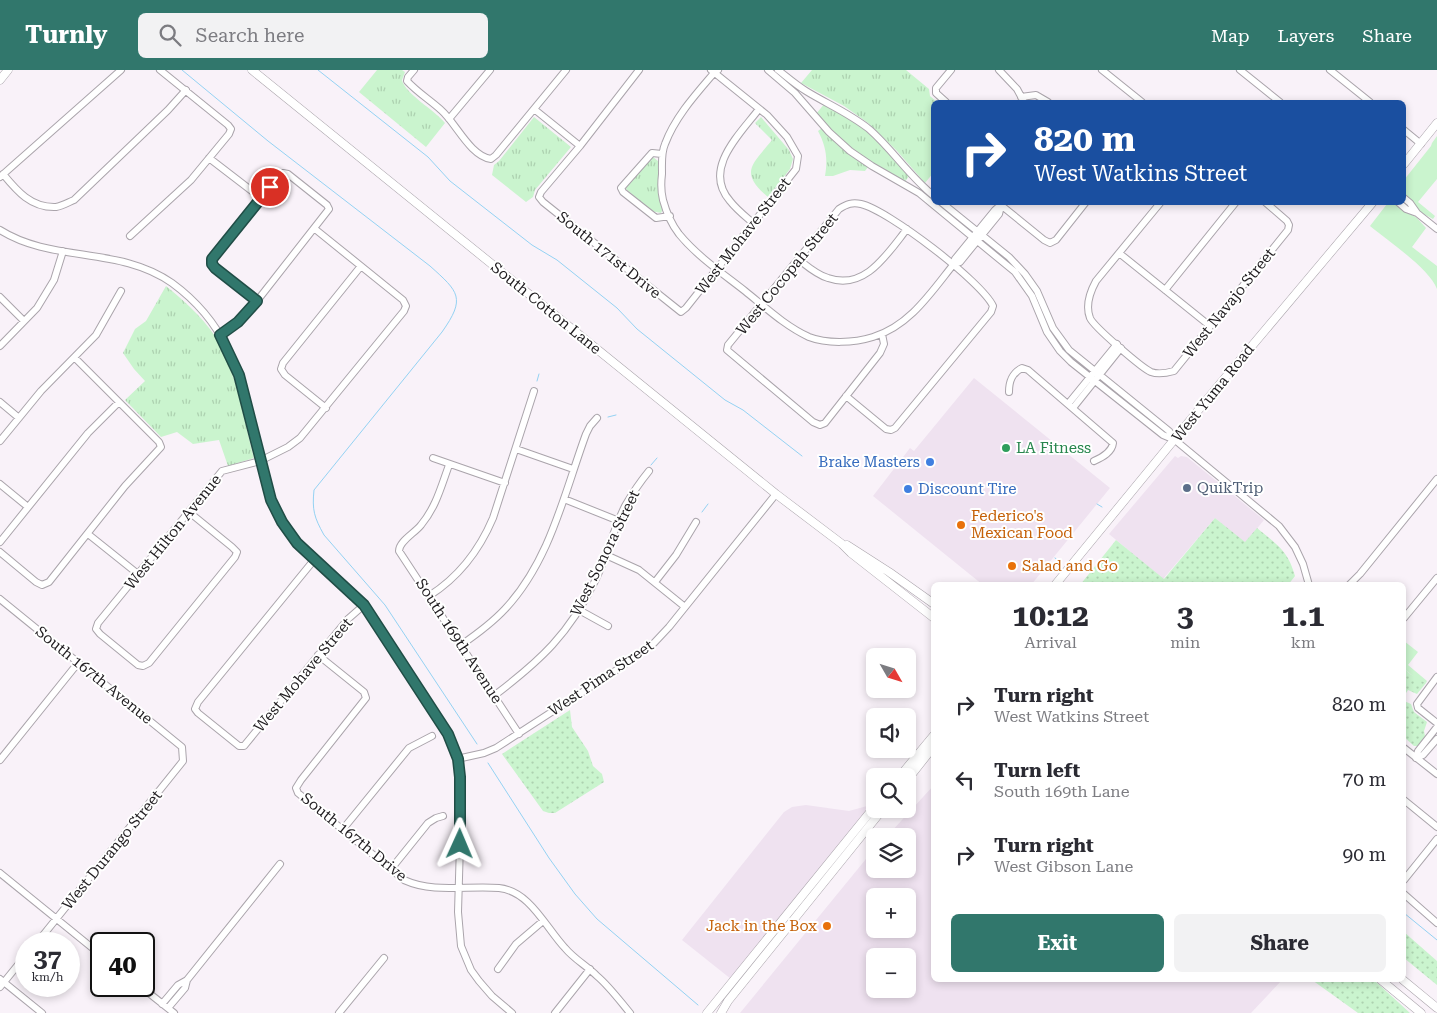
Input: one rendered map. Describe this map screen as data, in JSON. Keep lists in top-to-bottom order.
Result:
{
  "streets": {
    "main road": ["South Cotton Lane", "West Yuma Road"],
    "street": [
      "West Mohave Street",
      "South 171st Drive",
      "West Cocopah Street",
      "West Navajo Street",
      "West Hilton Avenue",
      "West Sonora Street",
      "South 169th Avenue",
      "South 167th Avenue",
      "West Pima Street",
      "South 167th Drive",
      "West Durango Street"
    ]
  },
  "crossings": [
    ["West Mohave Street", "South 171st Drive"],
    ["West Mohave Street", "South 167th Drive"],
    ["South Cotton Lane", "West Pima Street"],
    ["West Sonora Street", "South 169th Avenue"],
    ["South 169th Avenue", "West Pima Street"],
    ["South 167th Avenue", "West Durango Street"]
  ],
  "places": [
    "LA Fitness",
    "Brake Masters",
    "QuikTrip",
    "Discount Tire",
    "Federico's Mexican Food",
    "Salad and Go",
    "Jack in the Box"
  ],
  "north": "bottom right",
  "page": {
    "header": "Turnly",
    "search": "Search here",
    "nav": ["Map", "Layers", "Share"],
    "turn": ["820 m", "West Watkins Street"],
    "eta": [
      "10:12",
      "Arrival",
      "3",
      "min",
      "1.1",
      "km"
    ],
    "map_buttons": ["+", "−"],
    "list": [
      {
        "name": "Turn right",
        "note": "West Watkins Street",
        "value": "820 m"
      },
      {
        "name": "Turn left",
        "note": "South 169th Lane",
        "value": "70 m"
      },
      {
        "name": "Turn right",
        "note": "West Gibson Lane",
        "value": "90 m"
      }
    ],
    "buttons": ["Exit", "Share"],
    "speed": "37 km/h",
    "limit": "40"
  }
}
